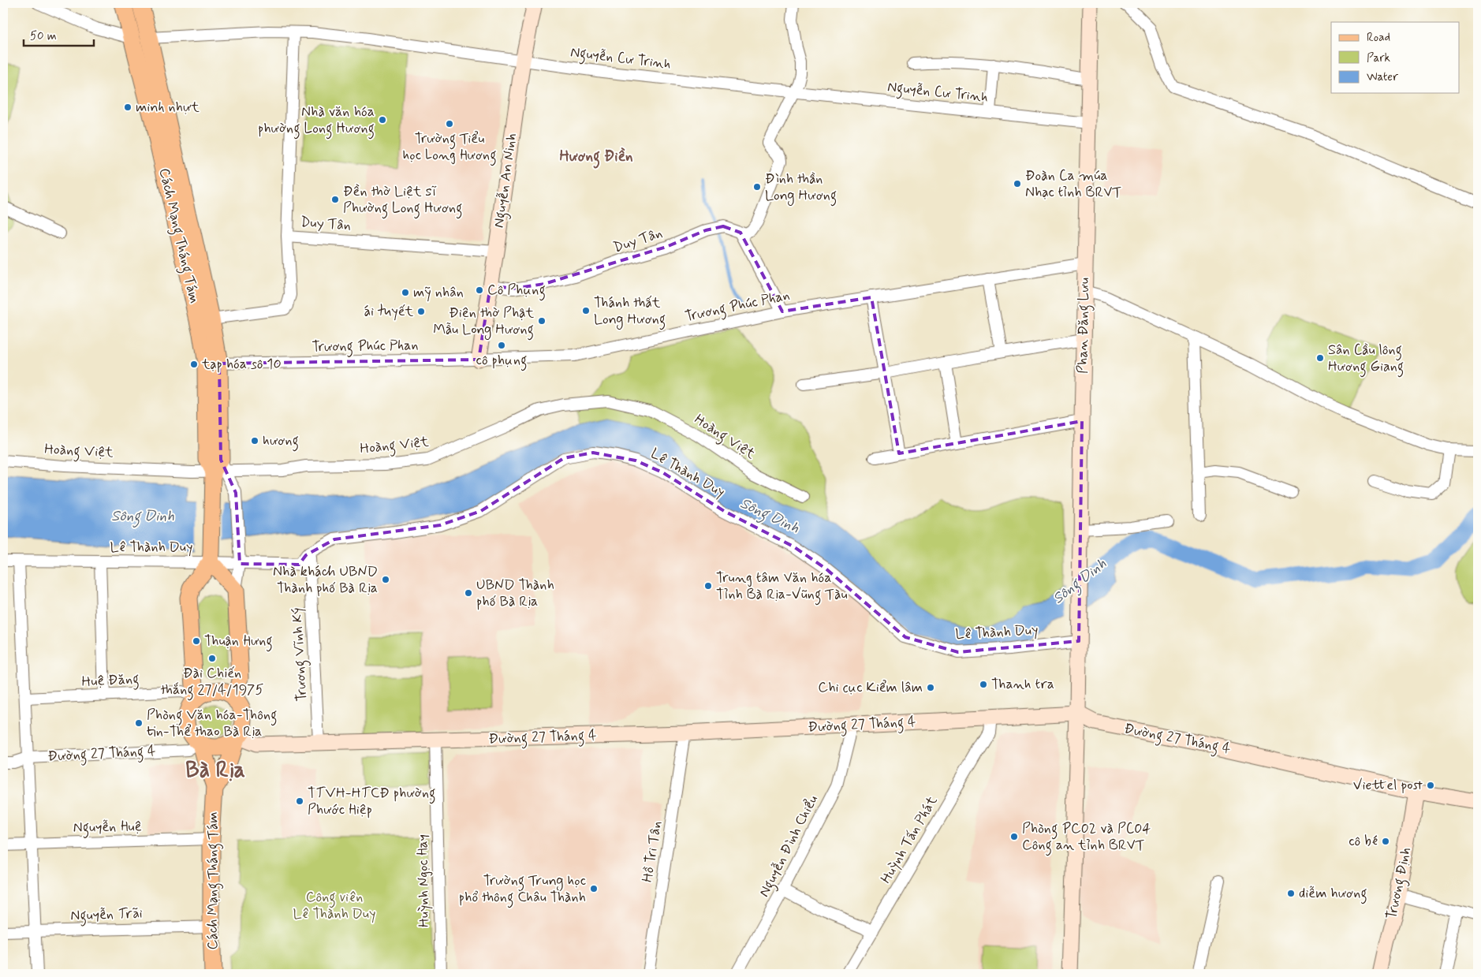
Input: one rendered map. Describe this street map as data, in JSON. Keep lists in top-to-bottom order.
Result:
{
  "streets": {
    "main road": ["Cách Mạng Tháng Tám"],
    "street": [
      "Nguyễn Cư Trinh",
      "Nguyễn An Ninh",
      "Duy Tân",
      "Trương Phúc Phan",
      "Phan Đăng Lưu",
      "Hoàng Việt",
      "Lê Thành Duy",
      "Trương Vĩnh Ký",
      "Huệ Đăng",
      "Đường 27 Tháng 4",
      "Nguyễn Huệ",
      "Huỳnh Tấn Phát",
      "Nguyễn Đình Chiểu",
      "Hồ Tri Tân",
      "Huỳnh Ngọc Hay",
      "Trương Định",
      "Nguyễn Trãi"
    ]
  },
  "crossings": [
    ["Nguyễn Cư Trinh", "Nguyễn An Ninh"],
    ["Nguyễn Cư Trinh", "Duy Tân"],
    ["Nguyễn Cư Trinh", "Cách Mạng Tháng Tám"],
    ["Nguyễn Cư Trinh", "Phan Đăng Lưu"],
    ["Nguyễn An Ninh", "Duy Tân"],
    ["Nguyễn An Ninh", "Trương Phúc Phan"],
    ["Cách Mạng Tháng Tám", "Trương Phúc Phan"],
    ["Cách Mạng Tháng Tám", "Hoàng Việt"],
    ["Cách Mạng Tháng Tám", "Lê Thành Duy"],
    ["Cách Mạng Tháng Tám", "Huệ Đăng"],
    ["Cách Mạng Tháng Tám", "Đường 27 Tháng 4"],
    ["Cách Mạng Tháng Tám", "Nguyễn Huệ"],
    ["Cách Mạng Tháng Tám", "Nguyễn Trãi"],
    ["Trương Phúc Phan", "Phan Đăng Lưu"],
    ["Phan Đăng Lưu", "Lê Thành Duy"],
    ["Phan Đăng Lưu", "Đường 27 Tháng 4"],
    ["Lê Thành Duy", "Trương Vĩnh Ký"],
    ["Trương Vĩnh Ký", "Đường 27 Tháng 4"],
    ["Huệ Đăng", "Đường 27 Tháng 4"],
    ["Đường 27 Tháng 4", "Huỳnh Tấn Phát"],
    ["Đường 27 Tháng 4", "Nguyễn Đình Chiểu"],
    ["Đường 27 Tháng 4", "Hồ Tri Tân"],
    ["Đường 27 Tháng 4", "Huỳnh Ngọc Hay"],
    ["Đường 27 Tháng 4", "Trương Định"]
  ],
  "districts": ["Hương Điền", "Bà Rịa"],
  "water": ["Sông Dinh"],
  "parks": ["Công viên Lê Thành Duy"],
  "places": [
    "minh nhựt",
    "Nhà văn hóa phường Long Hương",
    "Trường Tiểu học Long Hương",
    "Đoàn Ca múa Nhạc tỉnh BRVT",
    "Đình thần Long Hương",
    "Đền thờ Liệt sĩ Phường Long Hương",
    "Cô Phụng",
    "mỹ nhân",
    "Thánh thất Long Hương",
    "ái tuyết",
    "Điện thờ Phật Mẫu Long Hương",
    "cô phụng",
    "Sân Cầu lông Hương Giang",
    "tạp hóa sô 10",
    "hương",
    "Nhà khách UBND Thành phố Bà Rịa",
    "Trung tâm Văn hóa Tỉnh Bà Rịa-Vũng Tàu",
    "UBND Thành phố Bà Rịa",
    "Thuận Hưng",
    "Đài Chiến thắng 27/4/1975",
    "Thanh tra",
    "Chi cục Kiểm lâm",
    "Phòng Văn hóa-Thông tin-Thể thao Bà Rịa",
    "Viettel post",
    "TTVH-HTCĐ phường Phước Hiệp",
    "Phòng PC02 và PC04 Công an tỉnh BRVT",
    "cô bé",
    "Trường Trung học phổ thông Châu Thành",
    "diễm hương"
  ],
  "legend": ["Road", "Park", "Water"],
  "scale_bar": "50 m"
}
